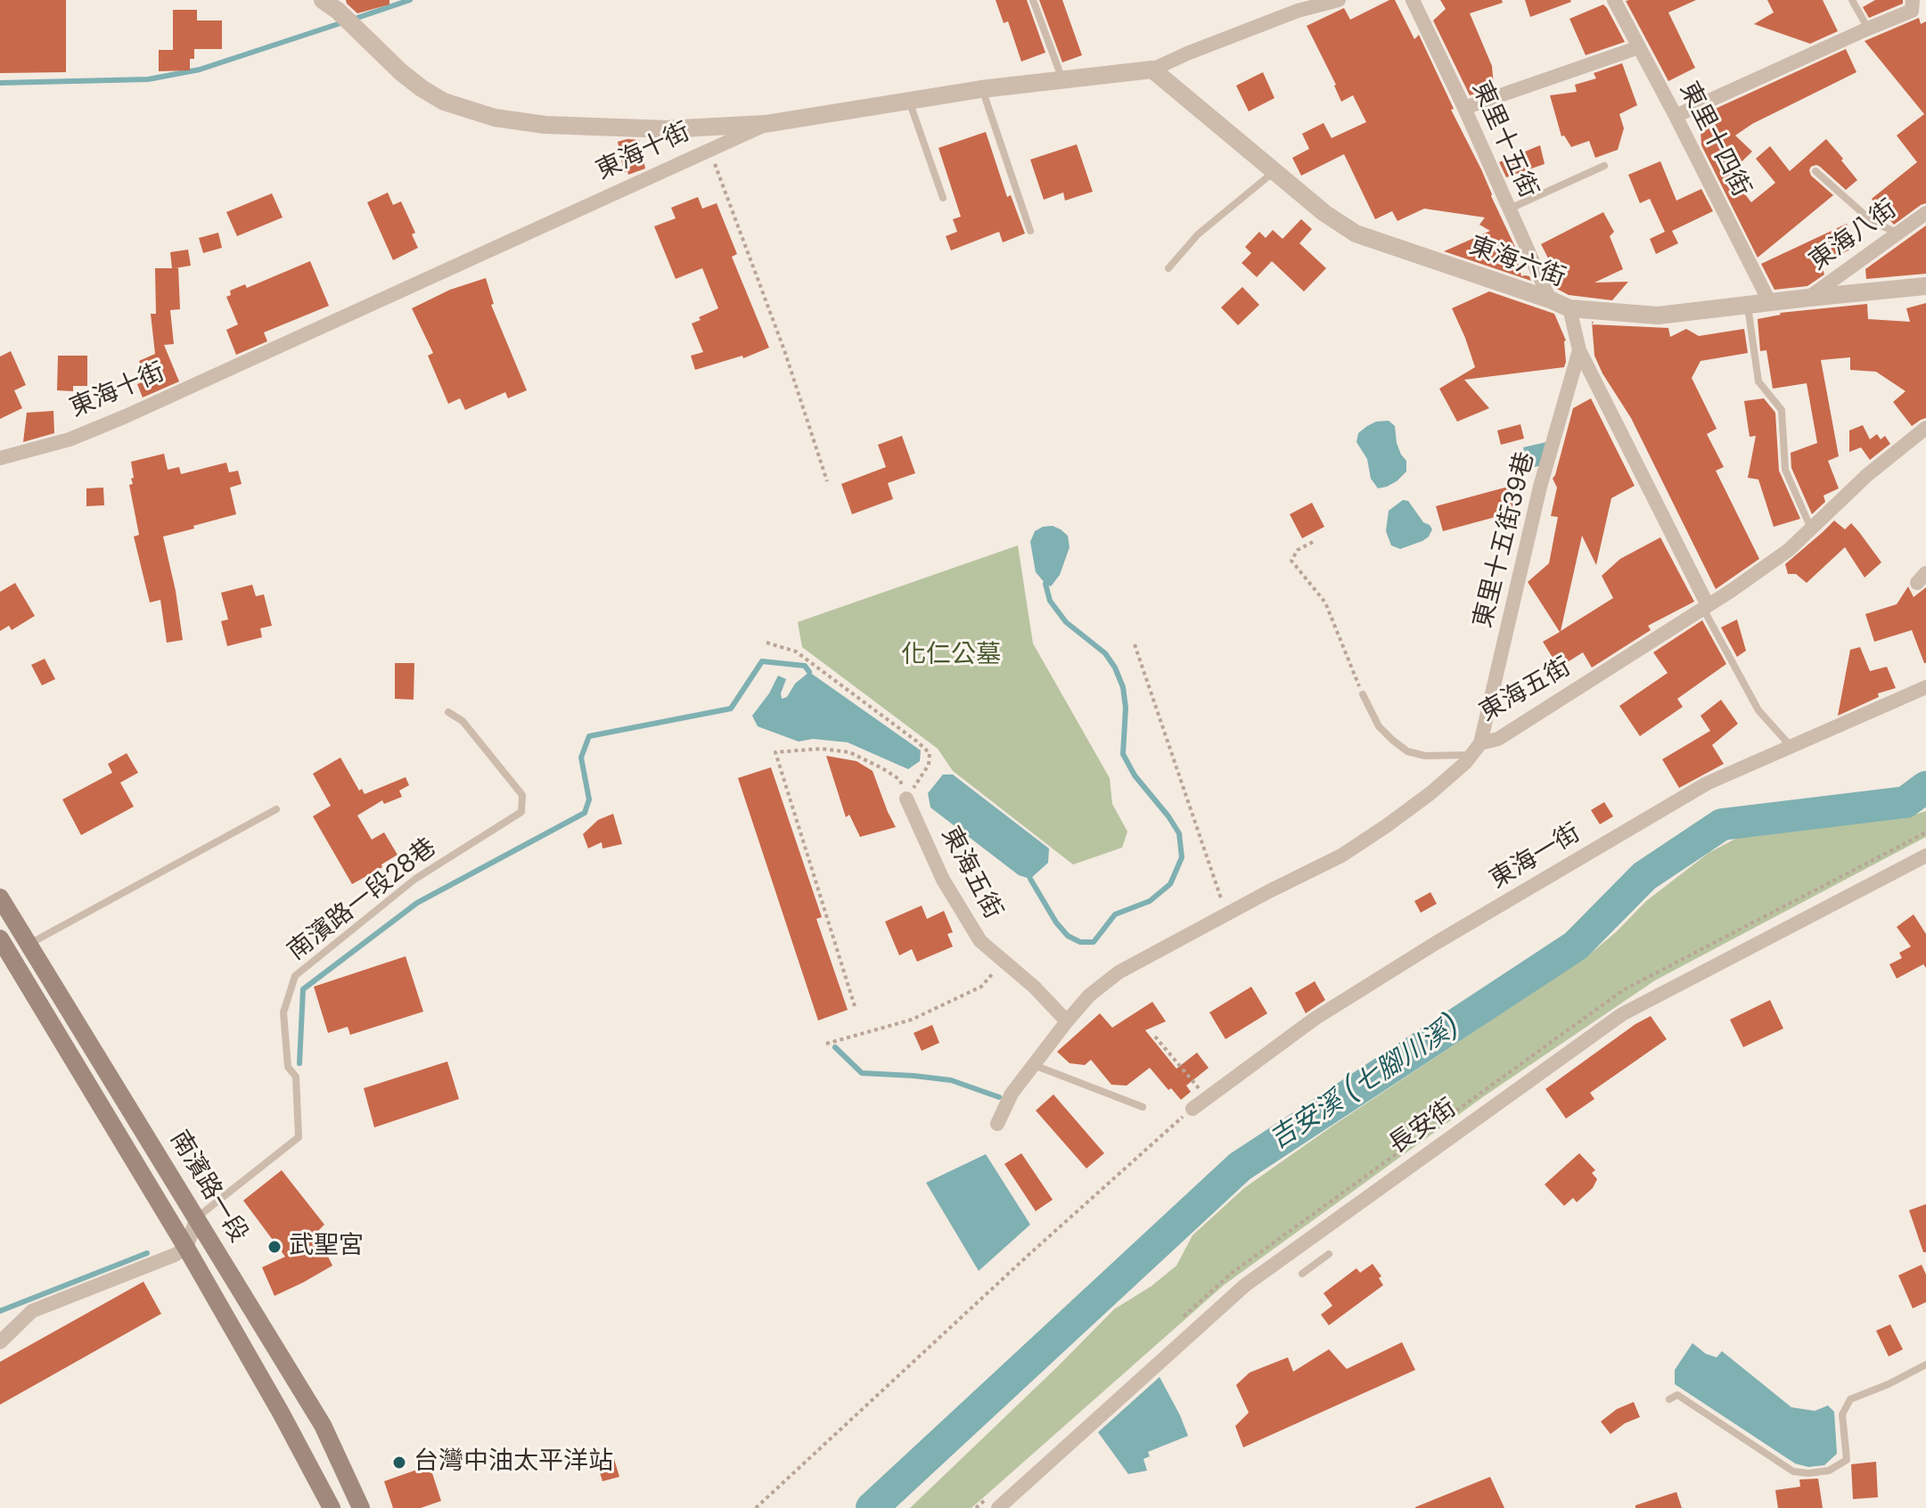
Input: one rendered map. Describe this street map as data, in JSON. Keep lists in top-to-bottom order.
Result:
{
  "streets": {
    "main road": ["南濱路一段"],
    "street": [
      "東里十五街",
      "東里十四街",
      "東海十街",
      "東海八街",
      "東海六街",
      "東里十五街39巷",
      "東海五街",
      "東海一街",
      "長安街"
    ],
    "lane": ["南濱路一段28巷"]
  },
  "crossings": [
    ["東里十五街", "東海六街"],
    ["東里十四街", "東海六街"],
    ["東海十街", "東海六街"],
    ["東海八街", "東海六街"],
    ["東里十五街39巷", "東海五街"],
    ["南濱路一段28巷", "南濱路一段"]
  ],
  "water": ["吉安溪 (七腳川溪)"],
  "parks": ["化仁公墓"],
  "places": ["武聖宮", "台灣中油太平洋站"]
}
